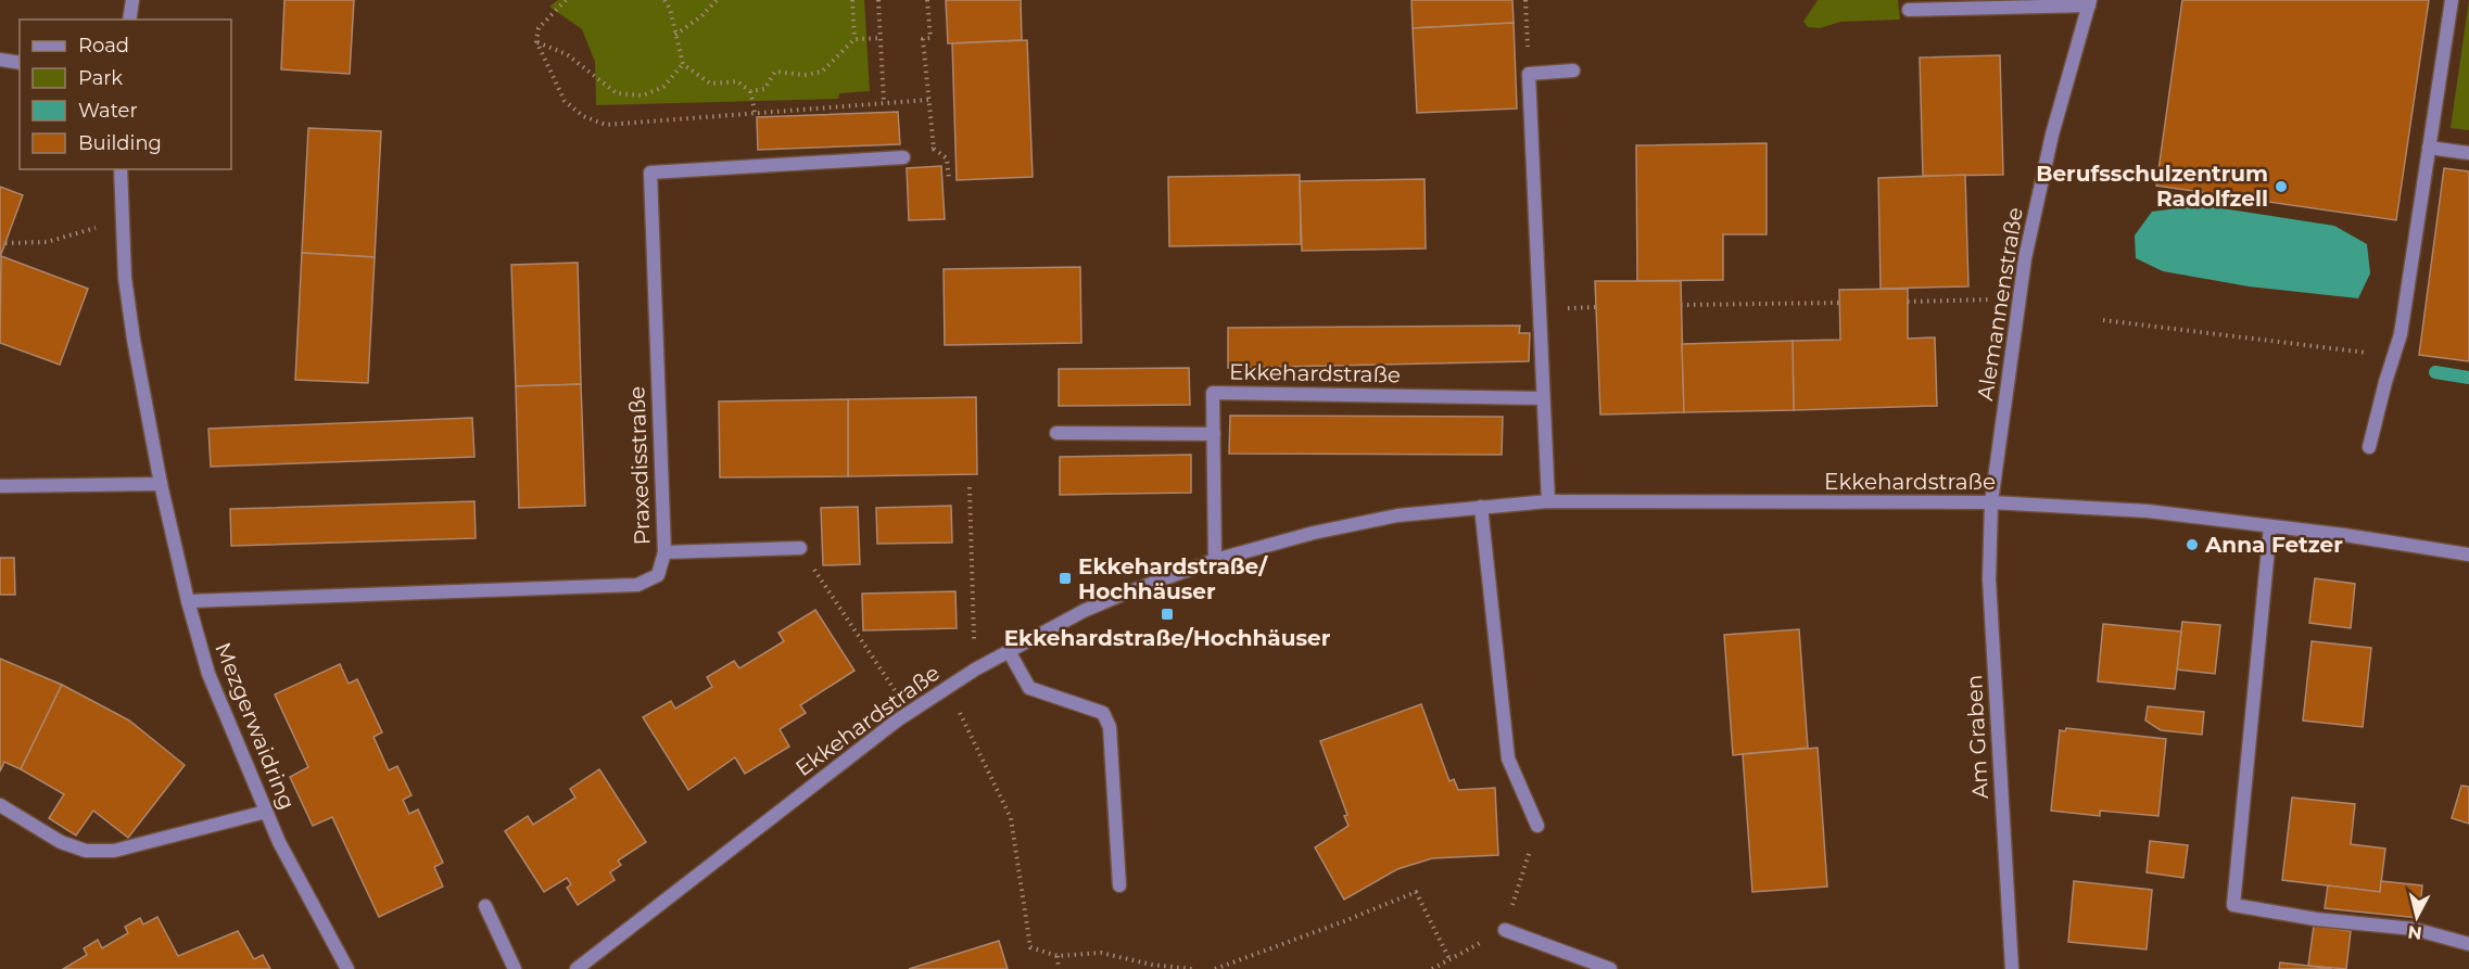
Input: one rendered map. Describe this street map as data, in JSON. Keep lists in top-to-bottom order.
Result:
{
  "streets": {
    "street": [
      "Alemannenstraße",
      "Ekkehardstraße",
      "Praxedisstraße",
      "Mezgerwaidring",
      "Am Graben"
    ]
  },
  "crossings": [
    ["Alemannenstraße", "Ekkehardstraße"],
    ["Alemannenstraße", "Am Graben"],
    ["Ekkehardstraße", "Am Graben"],
    ["Praxedisstraße", "Mezgerwaidring"]
  ],
  "places": {
    "other": ["Berufsschulzentrum Radolfzell", "Anna Fetzer"],
    "transit": ["Ekkehardstraße/ Hochhäuser", "Ekkehardstraße/Hochhäuser"]
  },
  "legend": [
    "Road",
    "Park",
    "Water",
    "Building"
  ],
  "north": "bottom"
}
